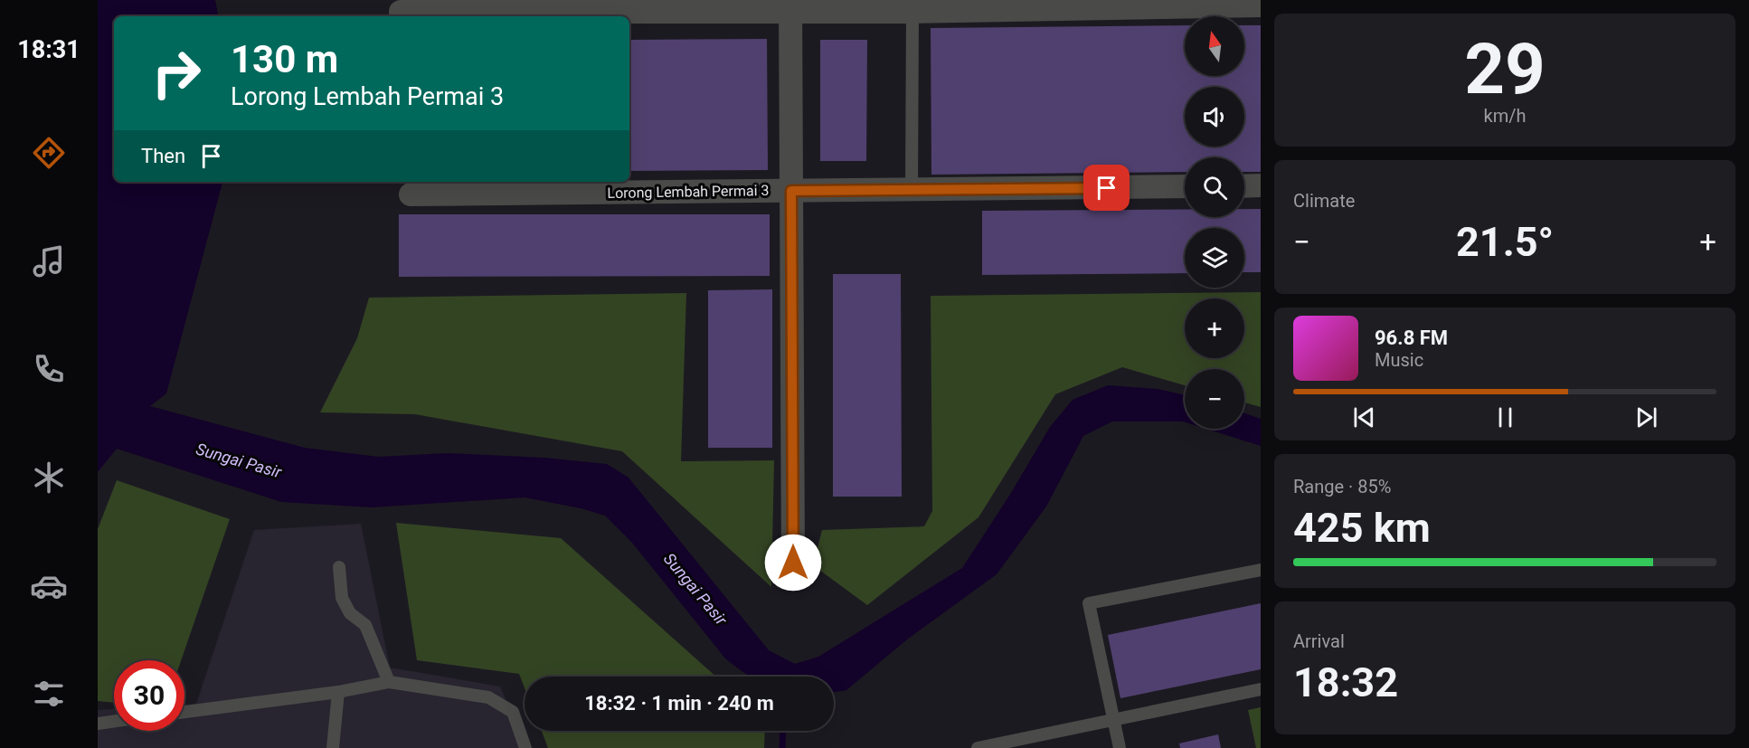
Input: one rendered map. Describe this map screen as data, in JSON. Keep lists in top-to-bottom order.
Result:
{
  "streets": {
    "street": ["Lorong Lembah Permai 3"]
  },
  "water": ["Sungai Pasir"],
  "north": "top",
  "page": {
    "tabs": "18:31",
    "tile": [
      ["29", "km/h"],
      "Climate",
      ["Range · 85%", "425 km"],
      ["Arrival", "18:32"]
    ],
    "map_buttons": ["+", "−"],
    "turn": ["130 m", "Lorong Lembah Permai 3"],
    "then": "Then",
    "heat": ["−", "21.5°", "+"],
    "song": ["96.8 FM", "Music"],
    "limit": "30",
    "trip": "18:32 · 1 min · 240 m"
  }
}
